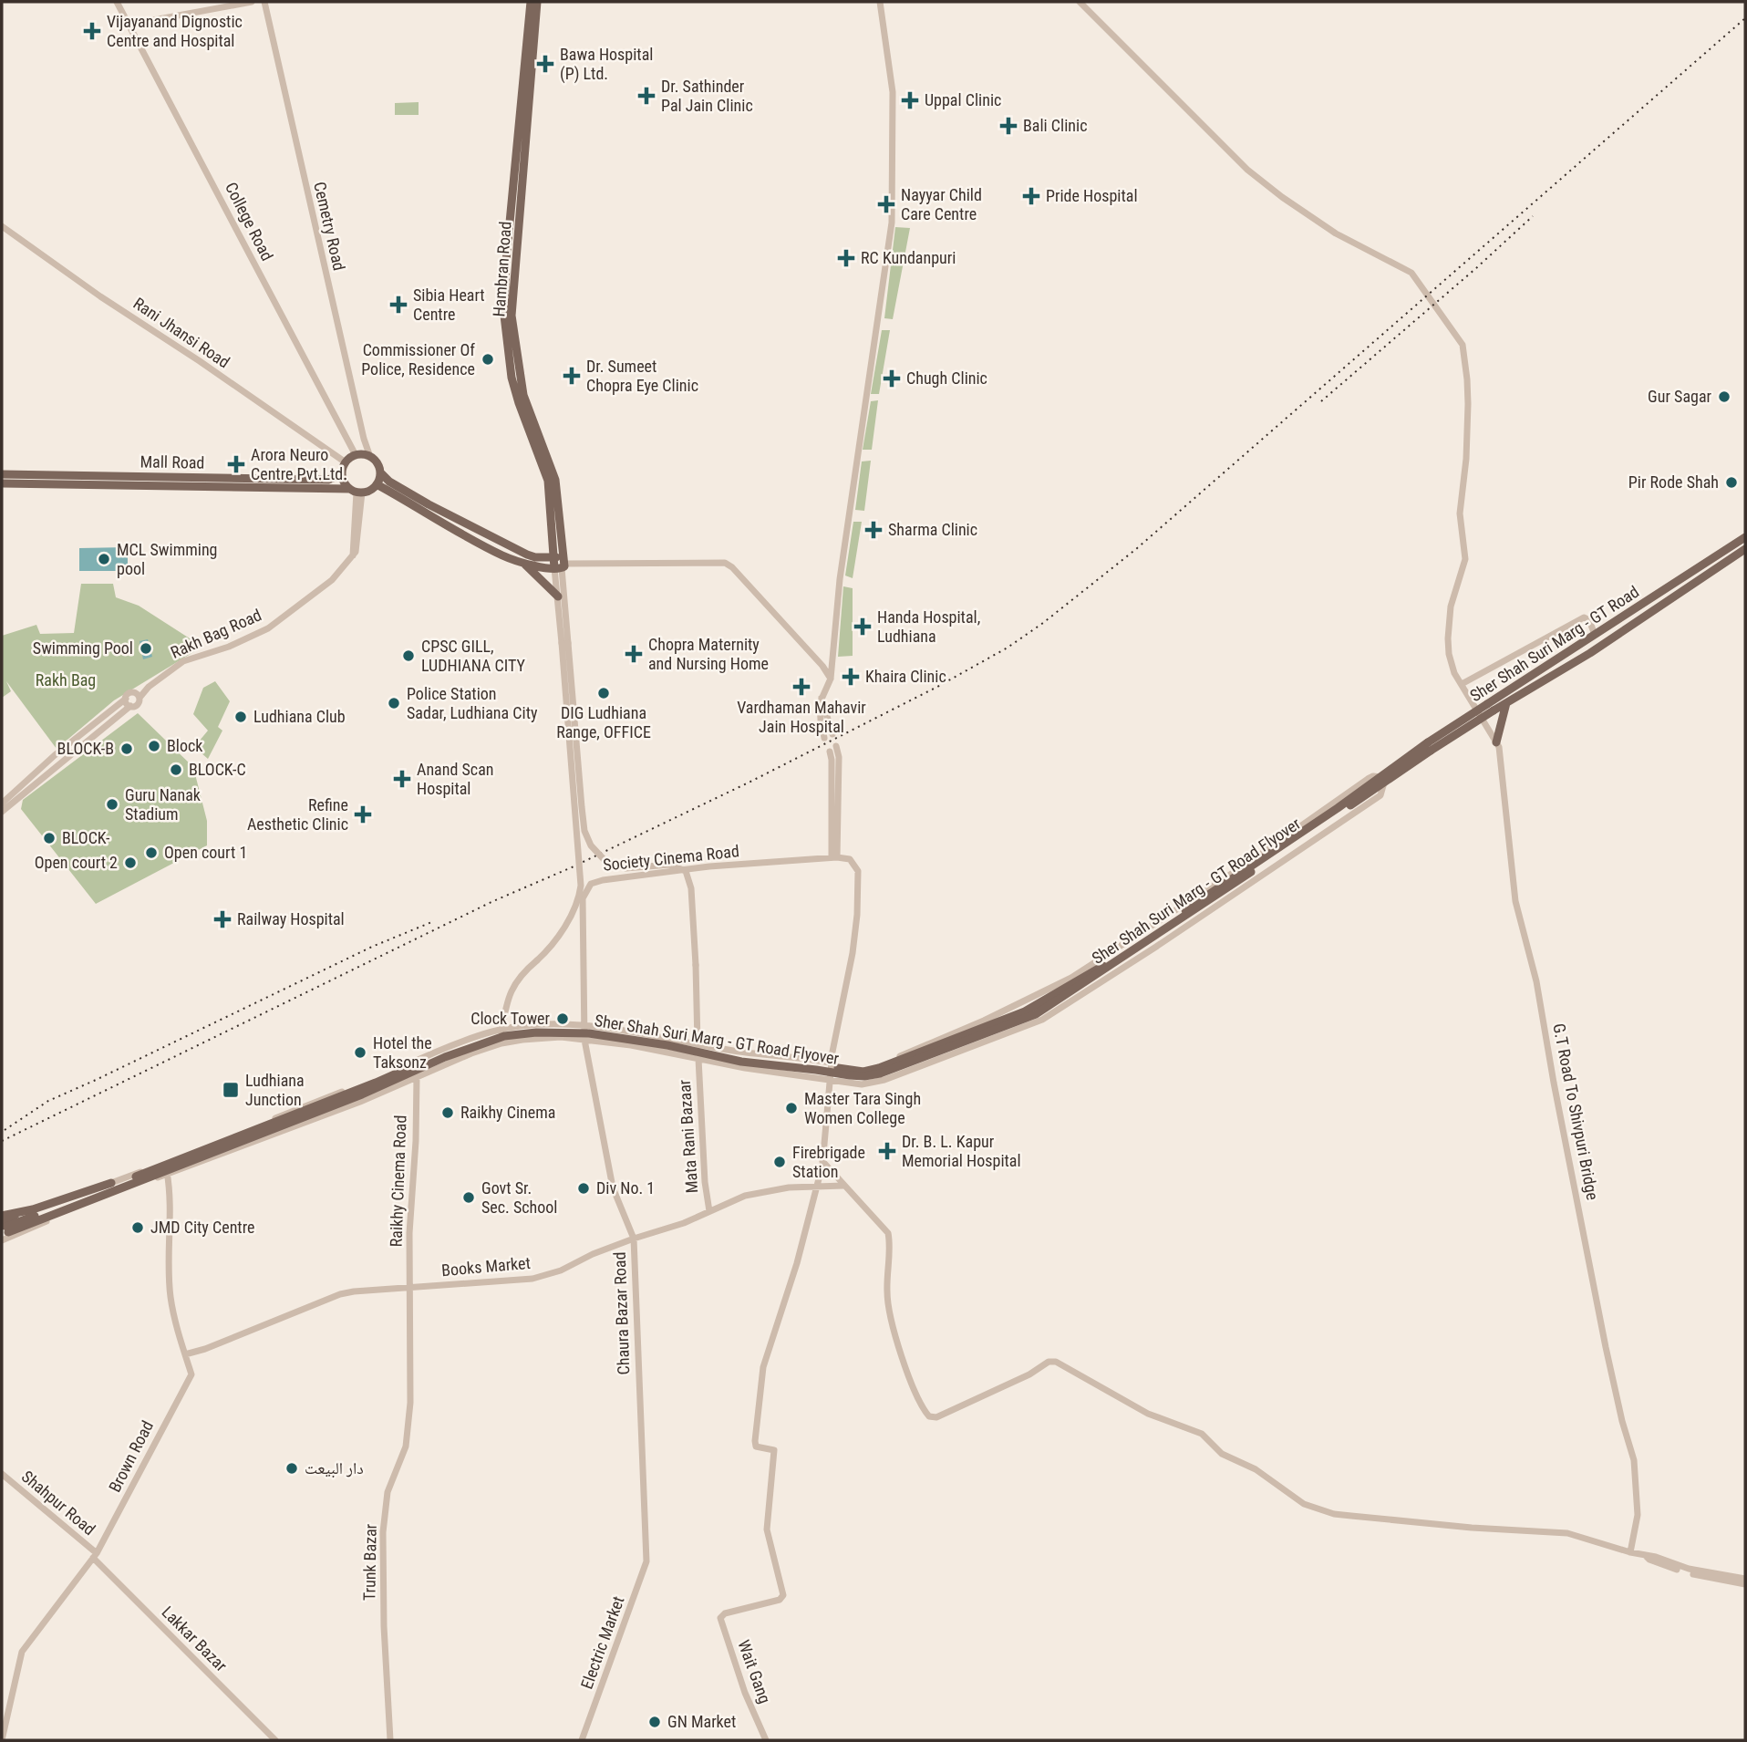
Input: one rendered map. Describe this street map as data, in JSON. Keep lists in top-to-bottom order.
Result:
{
  "streets": {
    "main road": [
      "Hambran Road",
      "Mall Road",
      "Sher Shah Suri Marg - GT Road",
      "Sher Shah Suri Marg - GT Road Flyover"
    ],
    "street": [
      "College Road",
      "Cemetry Road",
      "Rani Jhansi Road",
      "Rakh Bag Road",
      "Society Cinema Road",
      "G.T Road To Shivpuri Bridge",
      "Mata Rani Bazaar",
      "Raikhy Cinema Road",
      "Books Market",
      "Chaura Bazar Road",
      "Brown Road",
      "Shahpur Road",
      "Trunk Bazar",
      "Lakkar Bazar",
      "Electric Market",
      "Wait Gang"
    ]
  },
  "crossings": [
    ["College Road", "Cemetry Road"],
    ["College Road", "Rani Jhansi Road"],
    ["College Road", "Mall Road"],
    ["College Road", "Rakh Bag Road"],
    ["Cemetry Road", "Rani Jhansi Road"],
    ["Cemetry Road", "Mall Road"],
    ["Cemetry Road", "Rakh Bag Road"],
    ["Rani Jhansi Road", "Mall Road"],
    ["Rani Jhansi Road", "Rakh Bag Road"],
    ["Mall Road", "Rakh Bag Road"],
    ["Sher Shah Suri Marg - GT Road", "Sher Shah Suri Marg - GT Road Flyover"],
    ["Society Cinema Road", "Chaura Bazar Road"],
    ["Mata Rani Bazaar", "Books Market"],
    ["Raikhy Cinema Road", "Books Market"],
    ["Raikhy Cinema Road", "Trunk Bazar"],
    ["Books Market", "Chaura Bazar Road"],
    ["Books Market", "Brown Road"],
    ["Books Market", "Wait Gang"],
    ["Chaura Bazar Road", "Electric Market"],
    ["Brown Road", "Shahpur Road"],
    ["Brown Road", "Lakkar Bazar"],
    ["Shahpur Road", "Lakkar Bazar"]
  ],
  "parks": ["Rakh Bag"],
  "places": {
    "health": [
      "Vijayanand Dignostic Centre and Hospital",
      "Bawa Hospital (P) Ltd.",
      "Dr. Sathinder Pal Jain Clinic",
      "Uppal Clinic",
      "Bali Clinic",
      "Pride Hospital",
      "Nayyar Child Care Centre",
      "RC Kundanpuri",
      "Sibia Heart Centre",
      "Dr. Sumeet Chopra Eye Clinic",
      "Chugh Clinic",
      "Arora Neuro Centre Pvt.Ltd.",
      "Sharma Clinic",
      "Handa Hospital, Ludhiana",
      "Chopra Maternity and Nursing Home",
      "Khaira Clinic",
      "Vardhaman Mahavir Jain Hospital",
      "Anand Scan Hospital",
      "Refine Aesthetic Clinic",
      "Railway Hospital",
      "Dr. B. L. Kapur Memorial Hospital"
    ],
    "other": [
      "Commissioner Of Police, Residence",
      "Gur Sagar",
      "Pir Rode Shah",
      "MCL Swimming pool",
      "Swimming Pool",
      "CPSC GILL, LUDHIANA CITY",
      "DIG Ludhiana Range, OFFICE",
      "Police Station Sadar, Ludhiana City",
      "Ludhiana Club",
      "Block",
      "BLOCK-B",
      "BLOCK-C",
      "Guru Nanak Stadium",
      "BLOCK-",
      "Open court 1",
      "Open court 2",
      "Clock Tower",
      "Hotel the Taksonz",
      "Master Tara Singh Women College",
      "Raikhy Cinema",
      "Firebrigade Station",
      "Div No. 1",
      "Govt Sr. Sec. School",
      "JMD City Centre",
      "دار البیعت",
      "GN Market"
    ],
    "transit": ["Ludhiana Junction"]
  }
}
